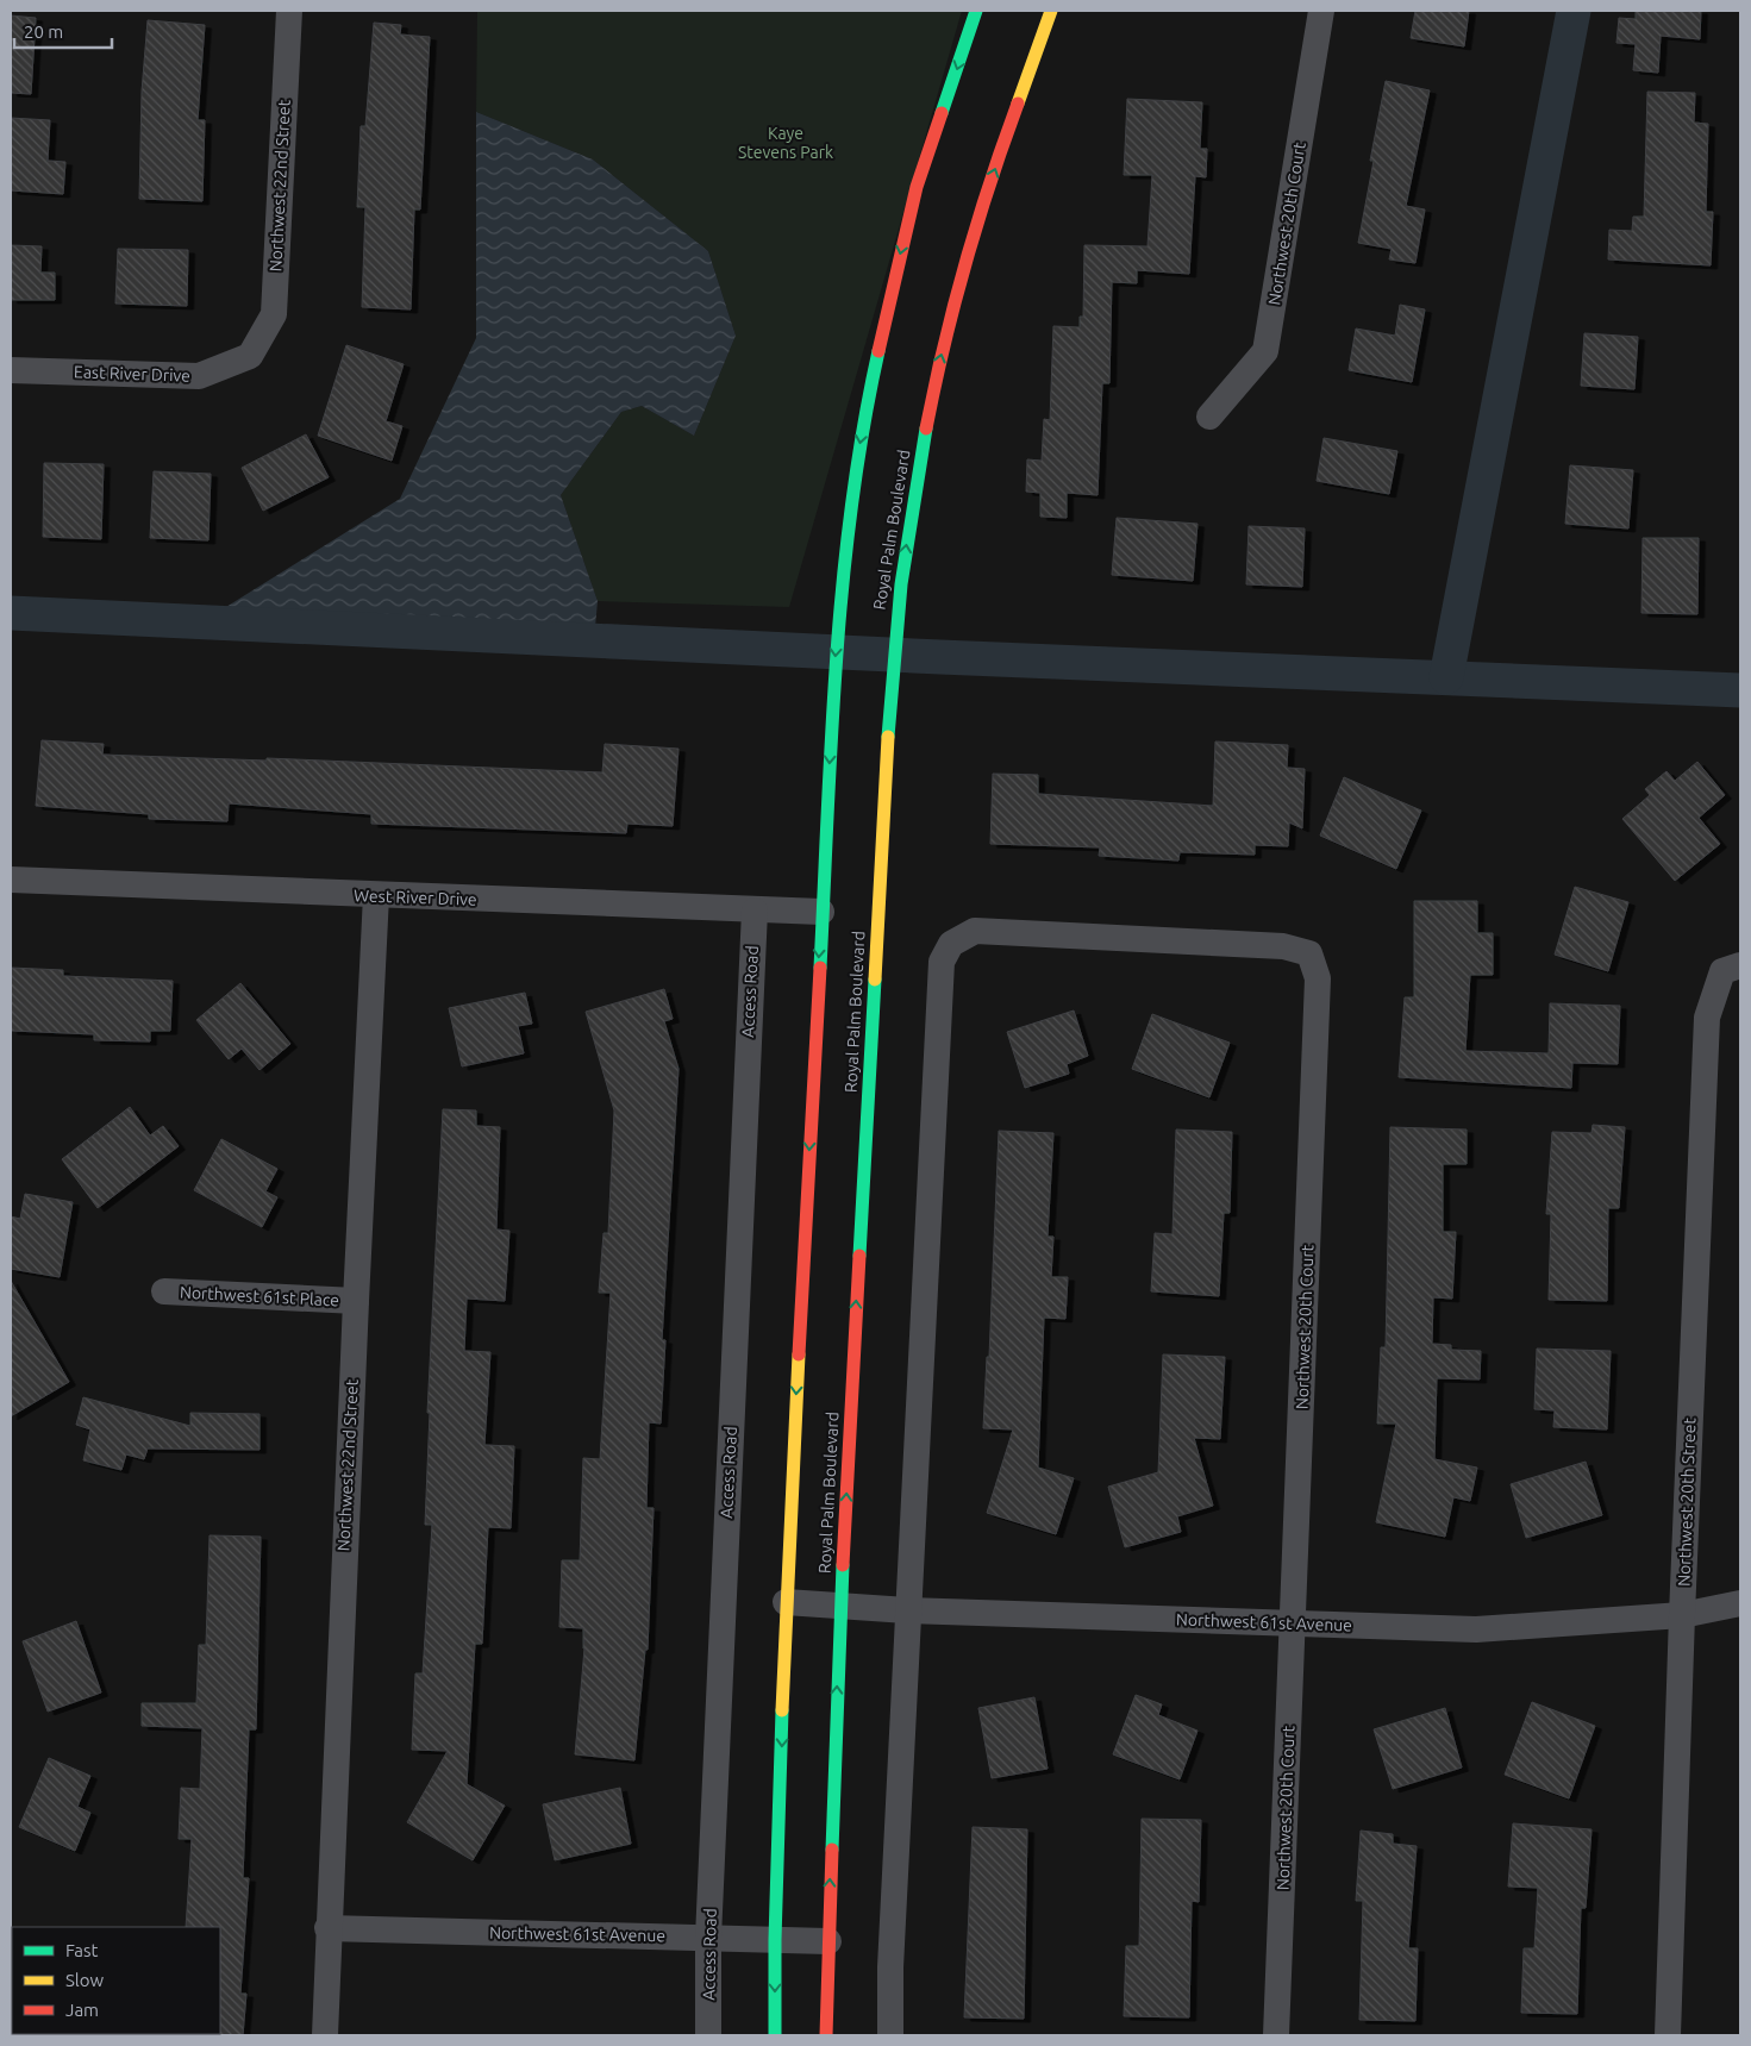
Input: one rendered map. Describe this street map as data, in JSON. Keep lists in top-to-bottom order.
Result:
{
  "streets": {
    "main road": ["Royal Palm Boulevard"],
    "street": [
      "Northwest 22nd Street",
      "Northwest 20th Court",
      "East River Drive",
      "West River Drive",
      "Access Road",
      "Northwest 61st Place",
      "Northwest 20th Street",
      "Northwest 61st Avenue"
    ]
  },
  "crossings": [
    ["Northwest 22nd Street", "East River Drive"],
    ["Northwest 22nd Street", "West River Drive"],
    ["Northwest 22nd Street", "Northwest 61st Place"],
    ["Northwest 22nd Street", "Northwest 61st Avenue"],
    ["Northwest 20th Court", "Northwest 61st Avenue"],
    ["Royal Palm Boulevard", "Northwest 61st Avenue"],
    ["West River Drive", "Access Road"],
    ["Access Road", "Northwest 61st Avenue"],
    ["Northwest 20th Street", "Northwest 61st Avenue"]
  ],
  "parks": ["Kaye Stevens Park"],
  "legend": ["Fast", "Slow", "Jam"],
  "scale_bar": "20 m"
}
